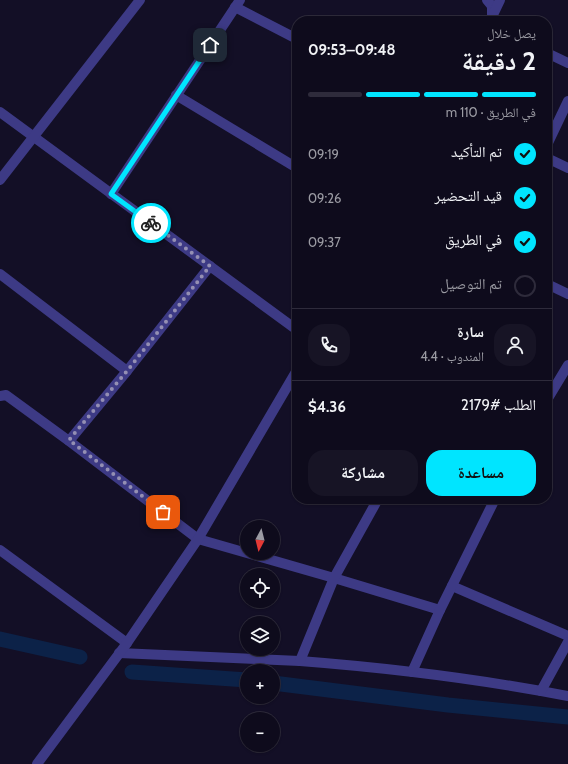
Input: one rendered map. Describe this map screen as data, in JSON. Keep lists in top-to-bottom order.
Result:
{
  "north": "bottom",
  "page": {
    "heading": ["2 دقيقة", "يصل خلال", "09:48–09:53"],
    "panel": [
      "سارة",
      "المندوب · 4.4",
      "الطلب #2179",
      "$4.36"
    ],
    "bar": "في الطريق · 110 m",
    "list": [
      ["تم التأكيد", "09:19"],
      ["قيد التحضير", "09:26"],
      ["في الطريق", "09:37"],
      "تم التوصيل"
    ],
    "buttons": ["مساعدة", "مشاركة"],
    "map_buttons": ["+", "−"]
  }
}
